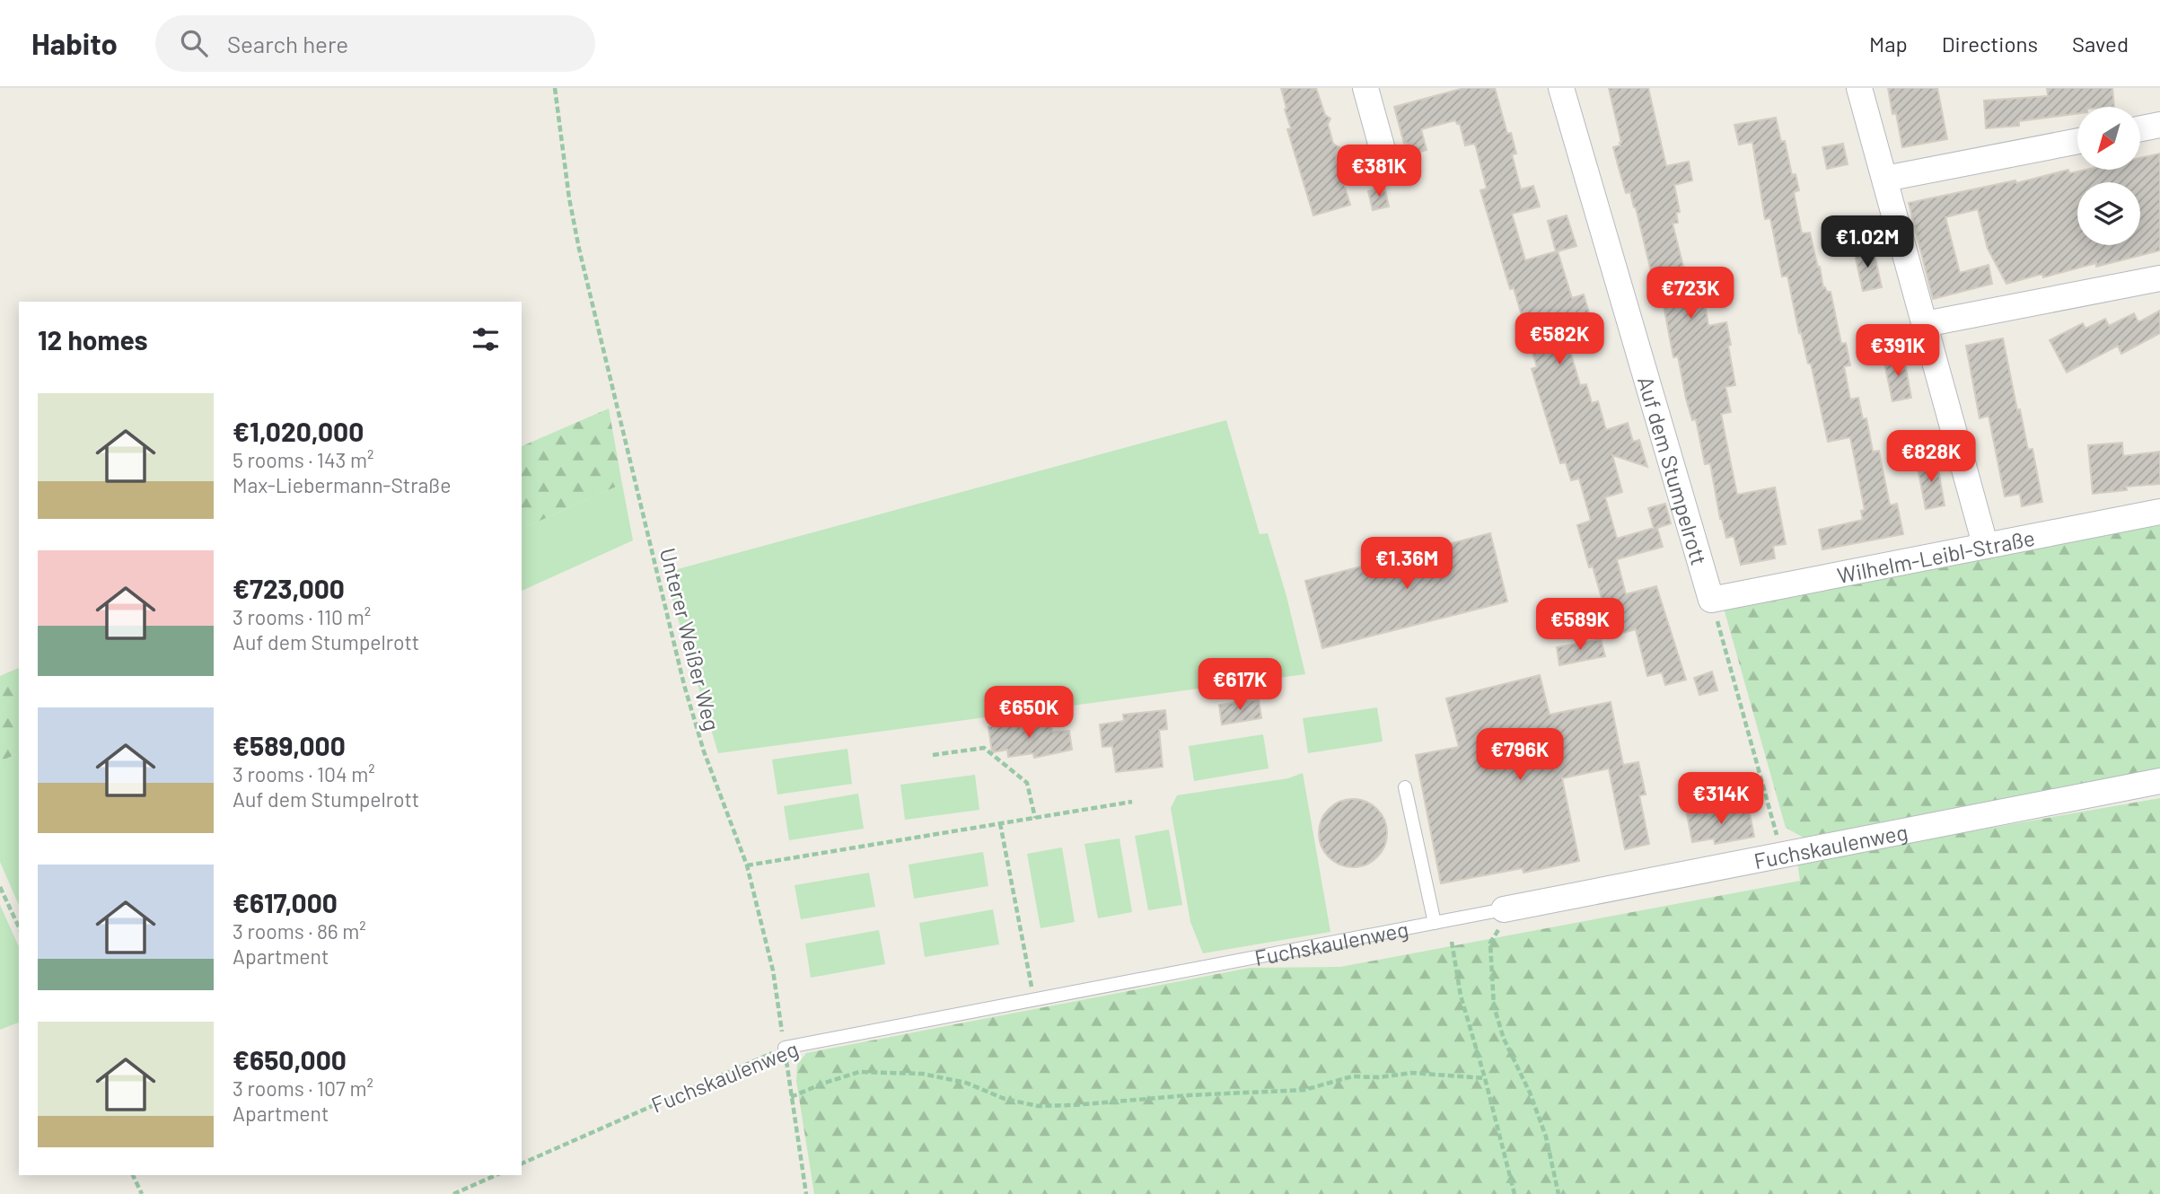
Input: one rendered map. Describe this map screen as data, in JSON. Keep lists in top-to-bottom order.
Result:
{
  "streets": {
    "street": ["Auf dem Stumpelrott", "Wilhelm-Leibl-Straße", "Fuchskaulenweg"],
    "path": ["Unterer Weißer Weg"]
  },
  "crossings": [
    ["Auf dem Stumpelrott", "Wilhelm-Leibl-Straße"],
    ["Unterer Weißer Weg", "Fuchskaulenweg"]
  ],
  "north": "bottom left",
  "page": {
    "header": "Habito",
    "search": "Search here",
    "nav": ["Map", "Directions", "Saved"],
    "price": [
      "€381K",
      "€1.02M",
      "€723K",
      "€582K",
      "€391K",
      "€828K",
      "€1.36M",
      "€589K",
      "€617K",
      "€650K",
      "€796K",
      "€314K"
    ],
    "heading": "12 homes",
    "list": [
      {
        "name": "€1,020,000",
        "note": "5 rooms · 143 m² · Max-Liebermann-Straße"
      },
      {
        "name": "€723,000",
        "note": "3 rooms · 110 m² · Auf dem Stumpelrott"
      },
      {
        "name": "€589,000",
        "note": "3 rooms · 104 m² · Auf dem Stumpelrott"
      },
      {
        "name": "€617,000",
        "note": "3 rooms · 86 m² · Apartment"
      },
      {
        "name": "€650,000",
        "note": "3 rooms · 107 m² · Apartment"
      }
    ]
  }
}
